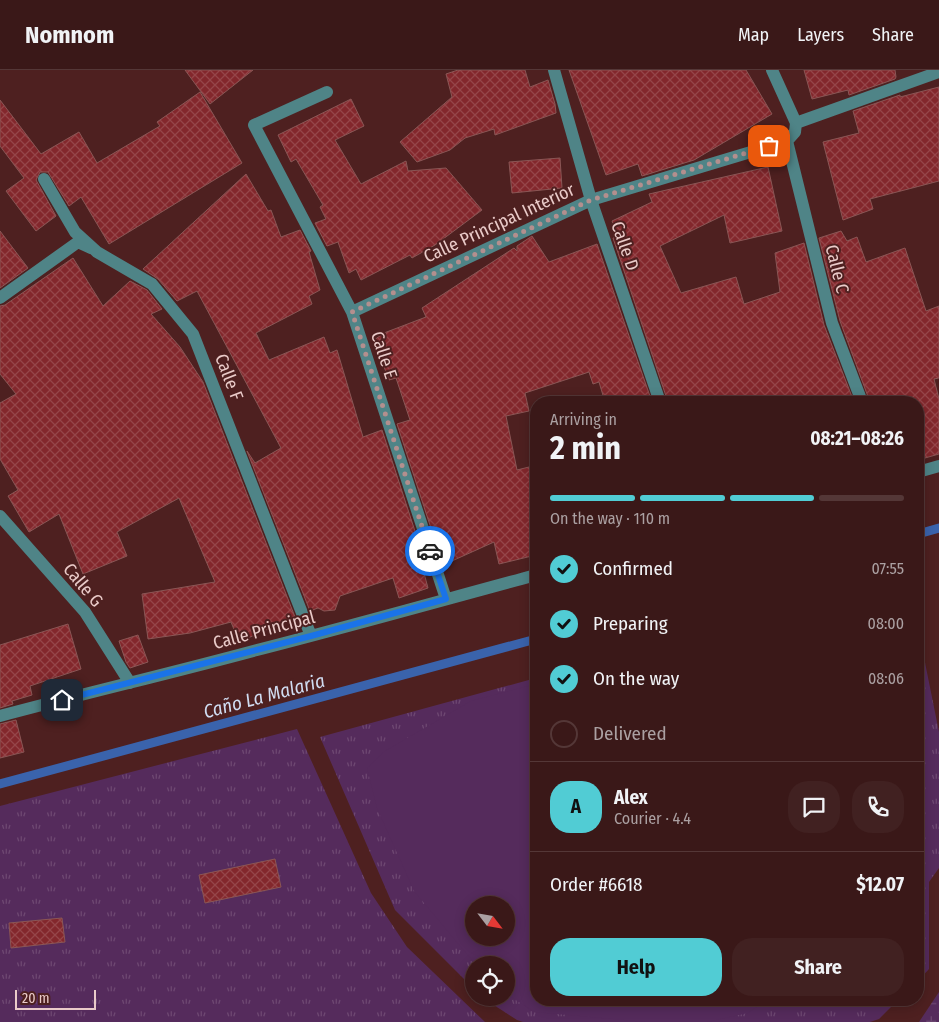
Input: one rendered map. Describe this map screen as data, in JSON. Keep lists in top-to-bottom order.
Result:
{
  "streets": {
    "street": [
      "Calle Principal Interior",
      "Calle D",
      "Calle C",
      "Calle E",
      "Calle F",
      "Calle G",
      "Calle Principal"
    ]
  },
  "crossings": [
    ["Calle Principal Interior", "Calle D"],
    ["Calle Principal Interior", "Calle C"],
    ["Calle Principal Interior", "Calle E"],
    ["Calle E", "Calle Principal"],
    ["Calle F", "Calle Principal"],
    ["Calle G", "Calle Principal"]
  ],
  "water": ["Caño La Malaria"],
  "scale_bar": "20 m",
  "north": "bottom right",
  "page": {
    "header": "Nomnom",
    "nav": ["Map", "Layers", "Share"],
    "heading": ["2 min", "Arriving in", "08:21–08:26"],
    "panel": [
      "Alex",
      "Courier · 4.4",
      "Order #6618",
      "$12.07"
    ],
    "bar": "On the way · 110 m",
    "list": [
      ["Confirmed", "07:55"],
      ["Preparing", "08:00"],
      ["On the way", "08:06"],
      "Delivered"
    ],
    "round": "A",
    "buttons": ["Help", "Share"],
    "scale": "20 m"
  }
}
